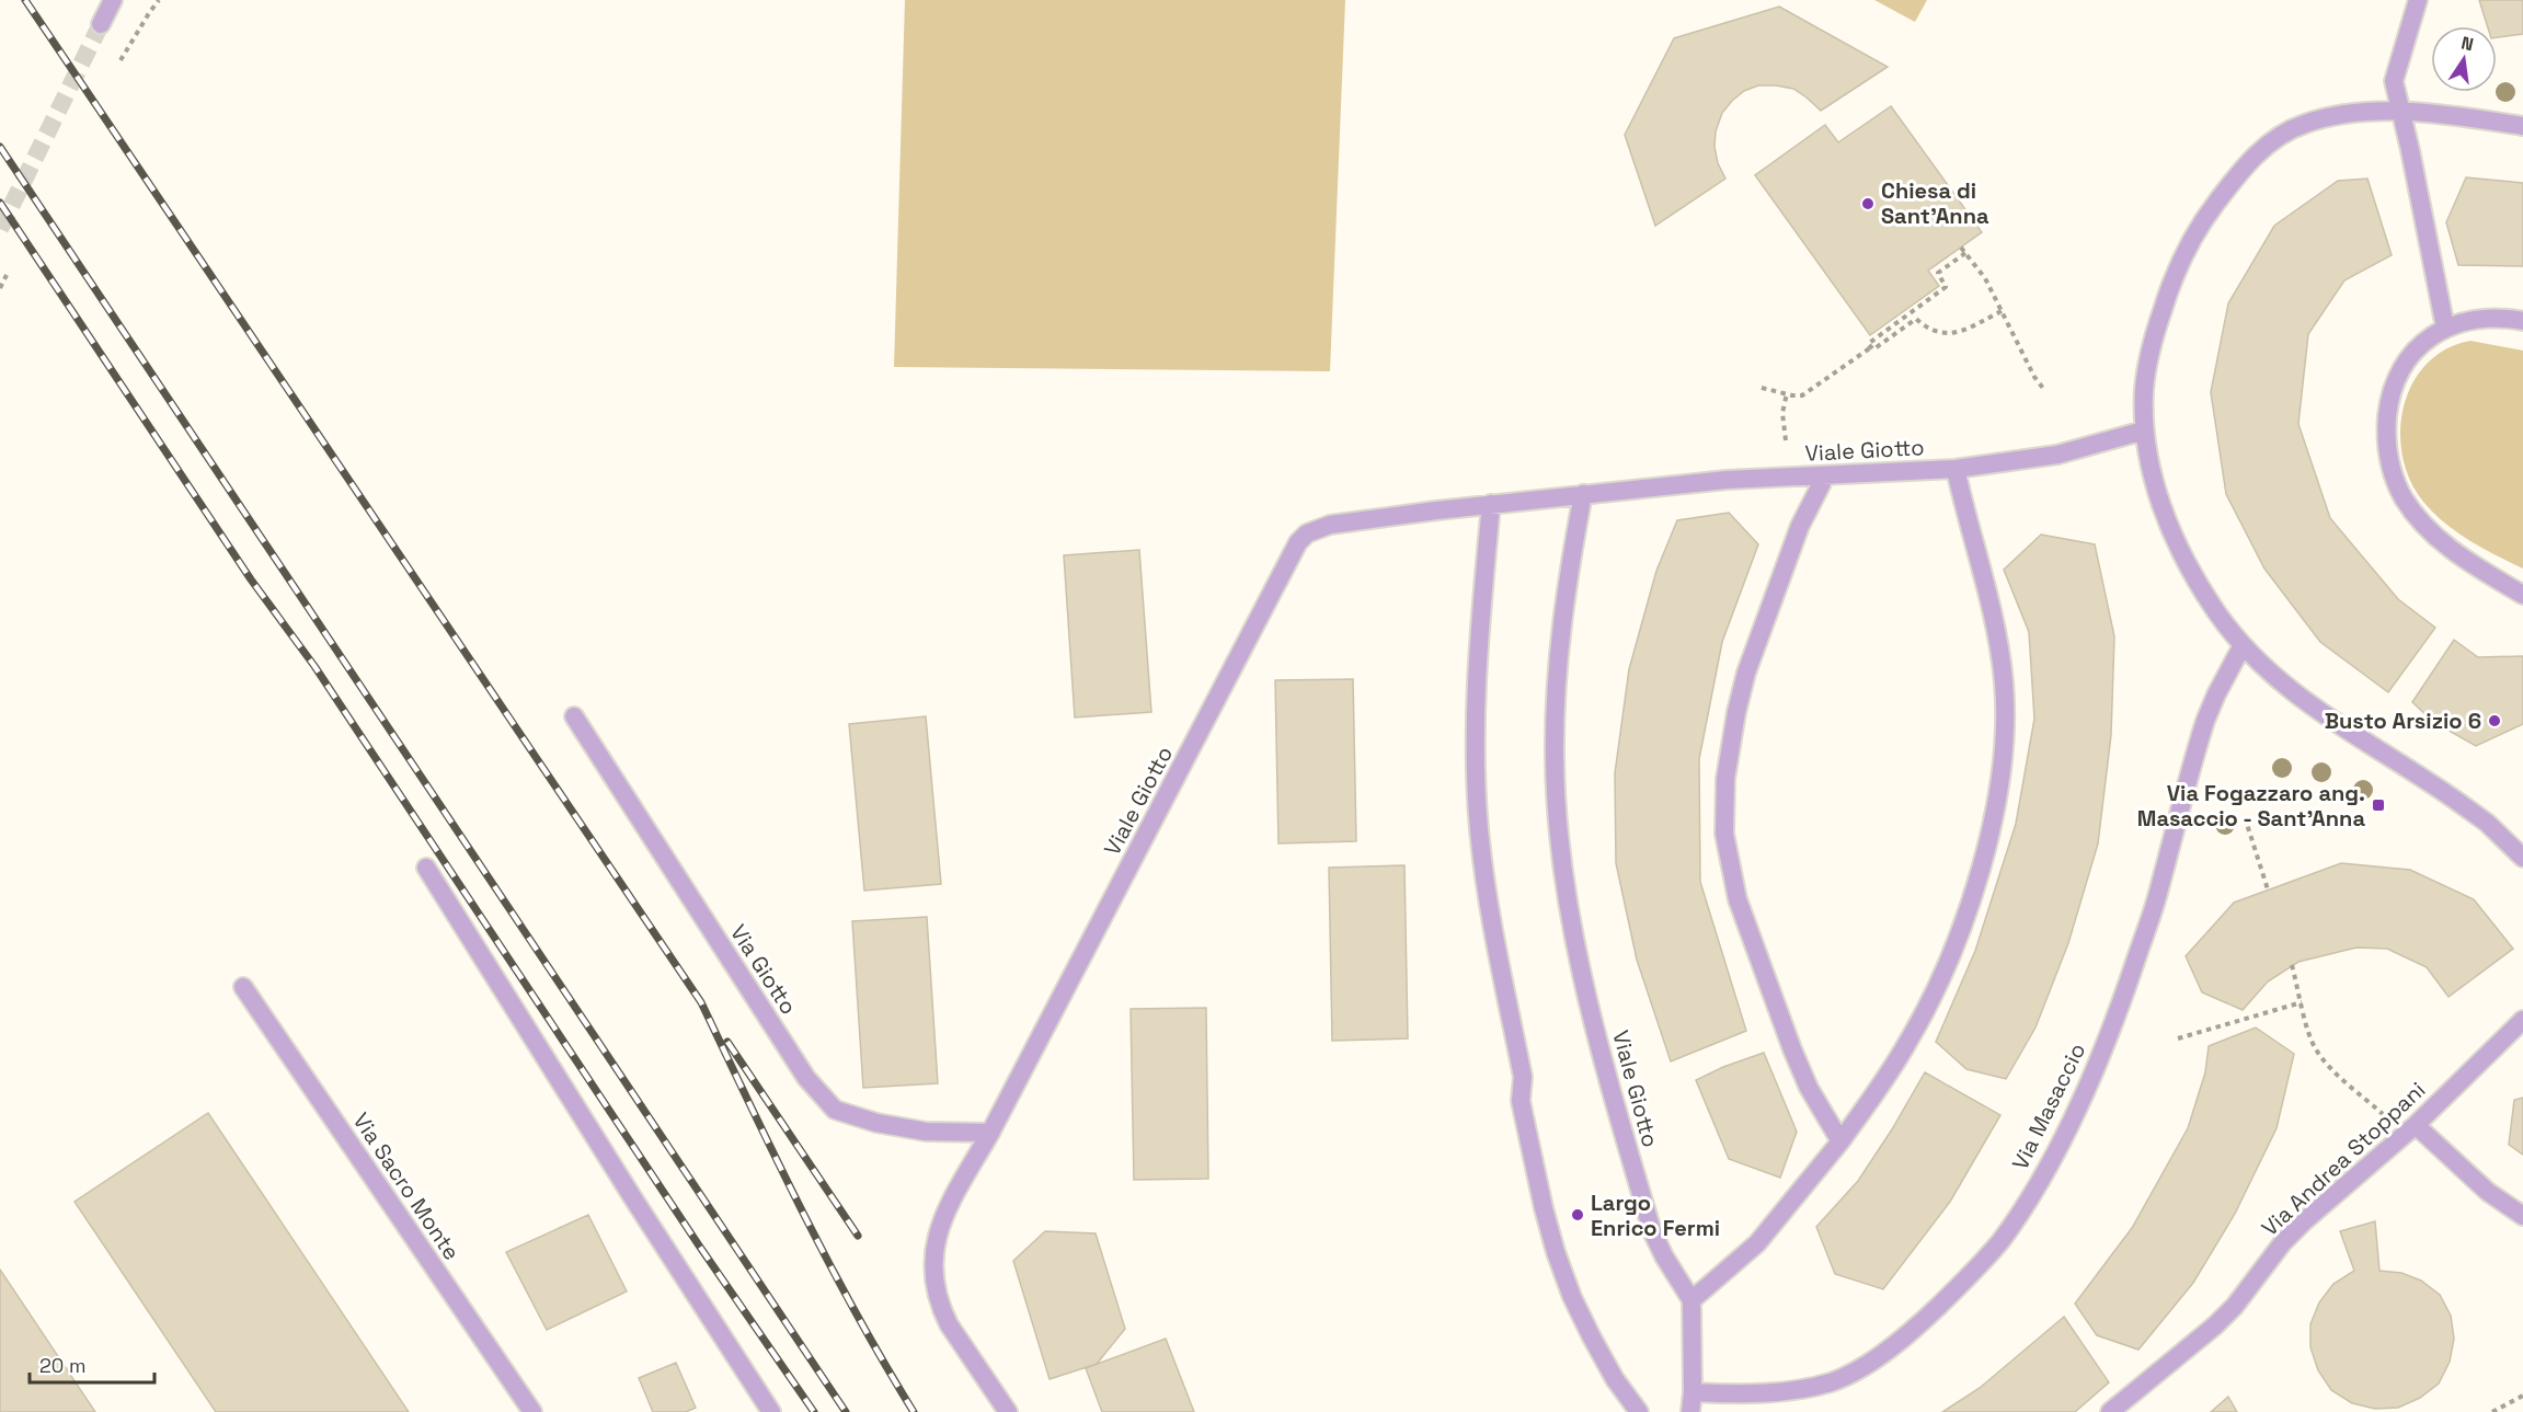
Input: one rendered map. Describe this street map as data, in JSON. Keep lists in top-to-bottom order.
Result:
{
  "streets": {
    "street": [
      "Viale Giotto",
      "Via Giotto",
      "Via Masaccio",
      "Via Andrea Stoppani",
      "Via Sacro Monte"
    ]
  },
  "crossings": [
    ["Viale Giotto", "Via Giotto"]
  ],
  "places": {
    "other": ["Chiesa di Sant'Anna", "Busto Arsizio 6", "Largo Enrico Fermi"],
    "transit": ["Via Fogazzaro ang. Masaccio - Sant'Anna"]
  },
  "scale_bar": "20 m",
  "north": "top"
}
